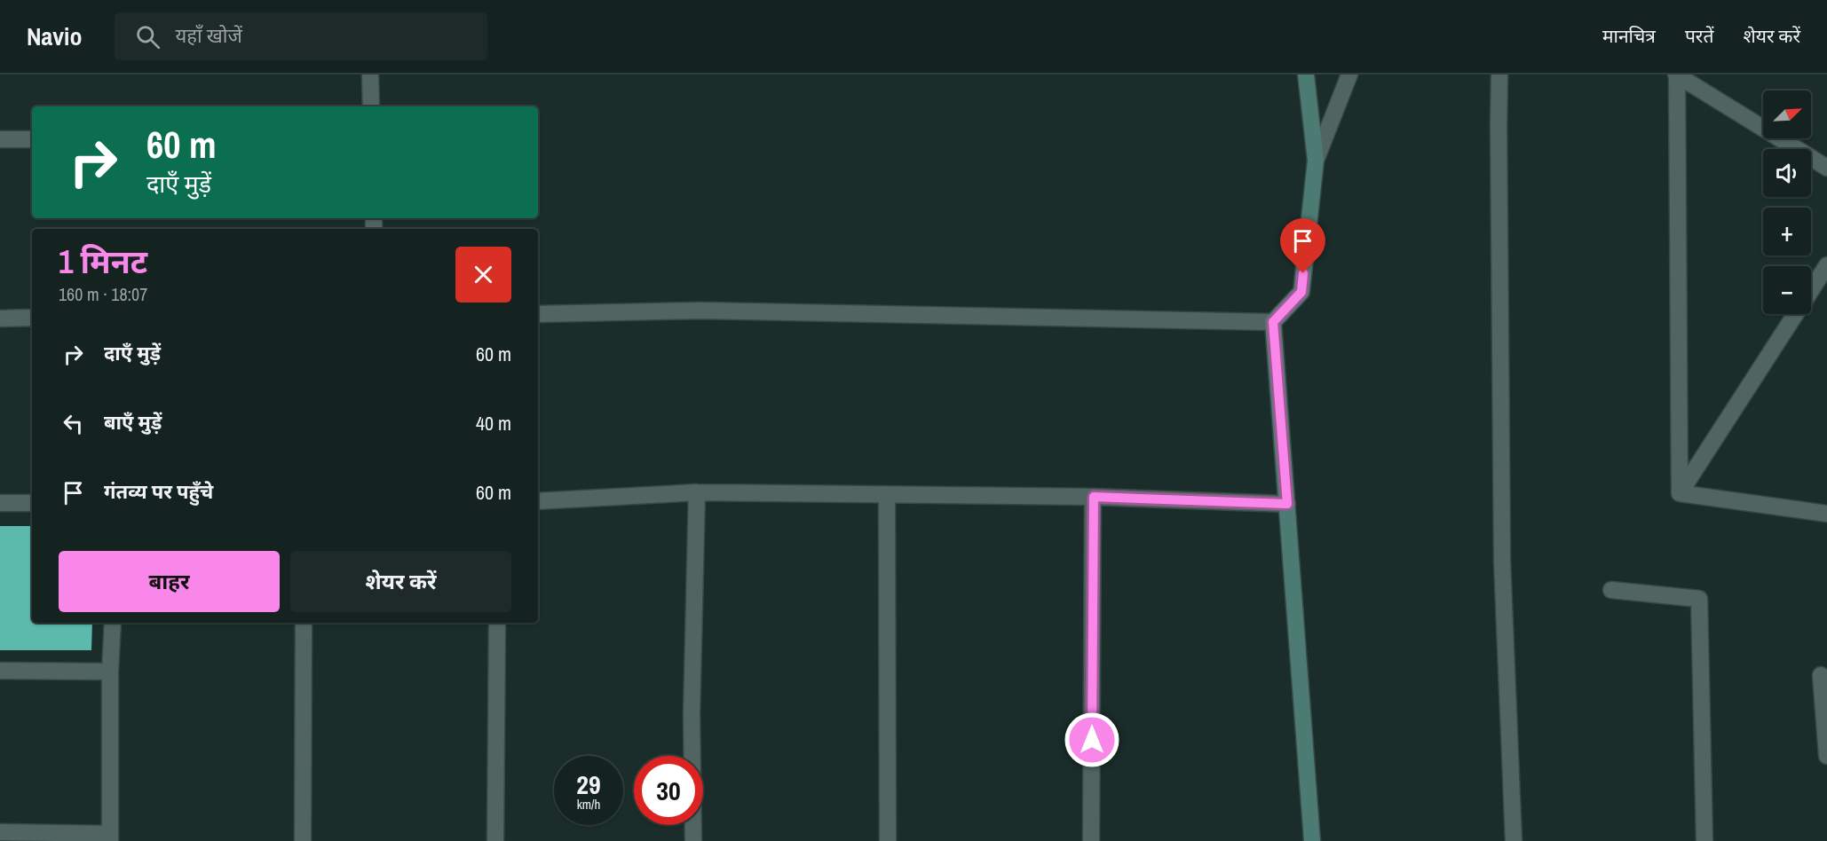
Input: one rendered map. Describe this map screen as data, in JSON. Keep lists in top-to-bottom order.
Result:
{
  "north": "top right",
  "page": {
    "header": "Navio",
    "search": "यहाँ खोजें",
    "nav": ["मानचित्र", "परतें", "शेयर करें"],
    "map_buttons": ["+", "−"],
    "turn": ["60 m", "दाएँ मुड़ें"],
    "heading": ["1 मिनट", "160 m · 18:07"],
    "list": [
      {
        "name": "दाएँ मुड़ें",
        "value": "60 m"
      },
      {
        "name": "बाएँ मुड़ें",
        "value": "40 m"
      },
      {
        "name": "गंतव्य पर पहुँचे",
        "value": "60 m"
      }
    ],
    "buttons": ["बाहर", "शेयर करें"],
    "speed": "29 km/h",
    "limit": "30"
  }
}
